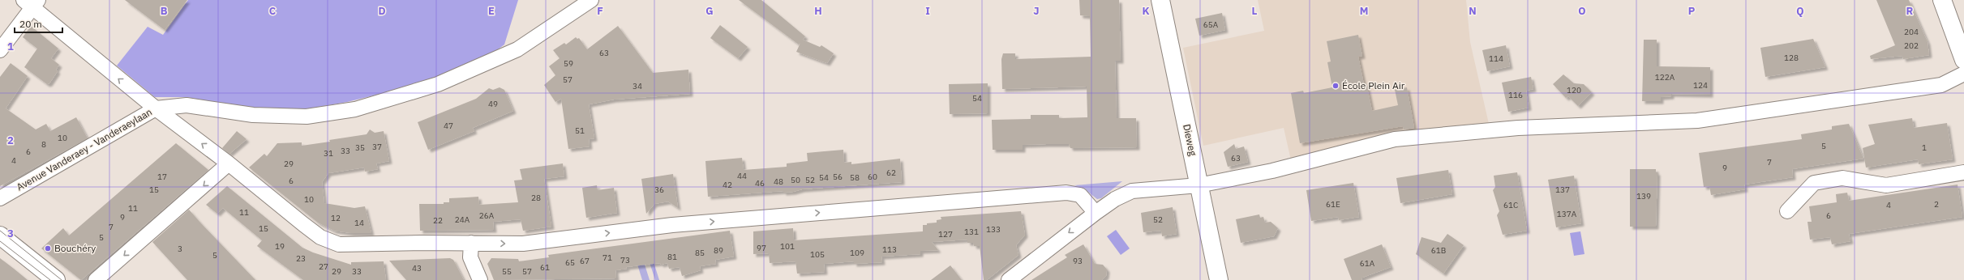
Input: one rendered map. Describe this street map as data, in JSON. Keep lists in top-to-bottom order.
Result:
{
  "streets": {
    "street": ["Dieweg", "Avenue Vanderaey - Vanderaeylaan"]
  },
  "places": ["École Plein Air", "Bouchéry"],
  "house_numbers": [
    "65A",
    "204",
    "202",
    "63",
    "128",
    "114",
    "59",
    "122A",
    "57",
    "124",
    "34",
    "120",
    "116",
    "54",
    "49",
    "47",
    "51",
    "10",
    "8",
    "5",
    "37",
    "35",
    "1",
    "33",
    "6",
    "31",
    "63",
    "4",
    "7",
    "29",
    "9",
    "62",
    "44",
    "17",
    "56",
    "60",
    "54",
    "58",
    "50",
    "52",
    "6",
    "48",
    "46",
    "42",
    "15",
    "36",
    "137",
    "139",
    "28",
    "10",
    "61E",
    "2",
    "61C",
    "4",
    "11",
    "11",
    "137A",
    "26A",
    "6",
    "9",
    "12",
    "24A",
    "52",
    "22",
    "14",
    "7",
    "15",
    "133",
    "131",
    "127",
    "5",
    "19",
    "101",
    "97",
    "3",
    "113",
    "89",
    "61B",
    "85",
    "109",
    "105",
    "5",
    "81",
    "71",
    "23",
    "73",
    "67",
    "93",
    "65",
    "61A",
    "27",
    "61",
    "43",
    "29",
    "33",
    "55",
    "57"
  ],
  "scale_bar": "20 m",
  "grid": {
    "columns": [
      "B",
      "C",
      "D",
      "E",
      "F",
      "G",
      "H",
      "I",
      "J",
      "K",
      "L",
      "M",
      "N",
      "O",
      "P",
      "Q",
      "R"
    ],
    "rows": ["1", "2", "3"]
  }
}
